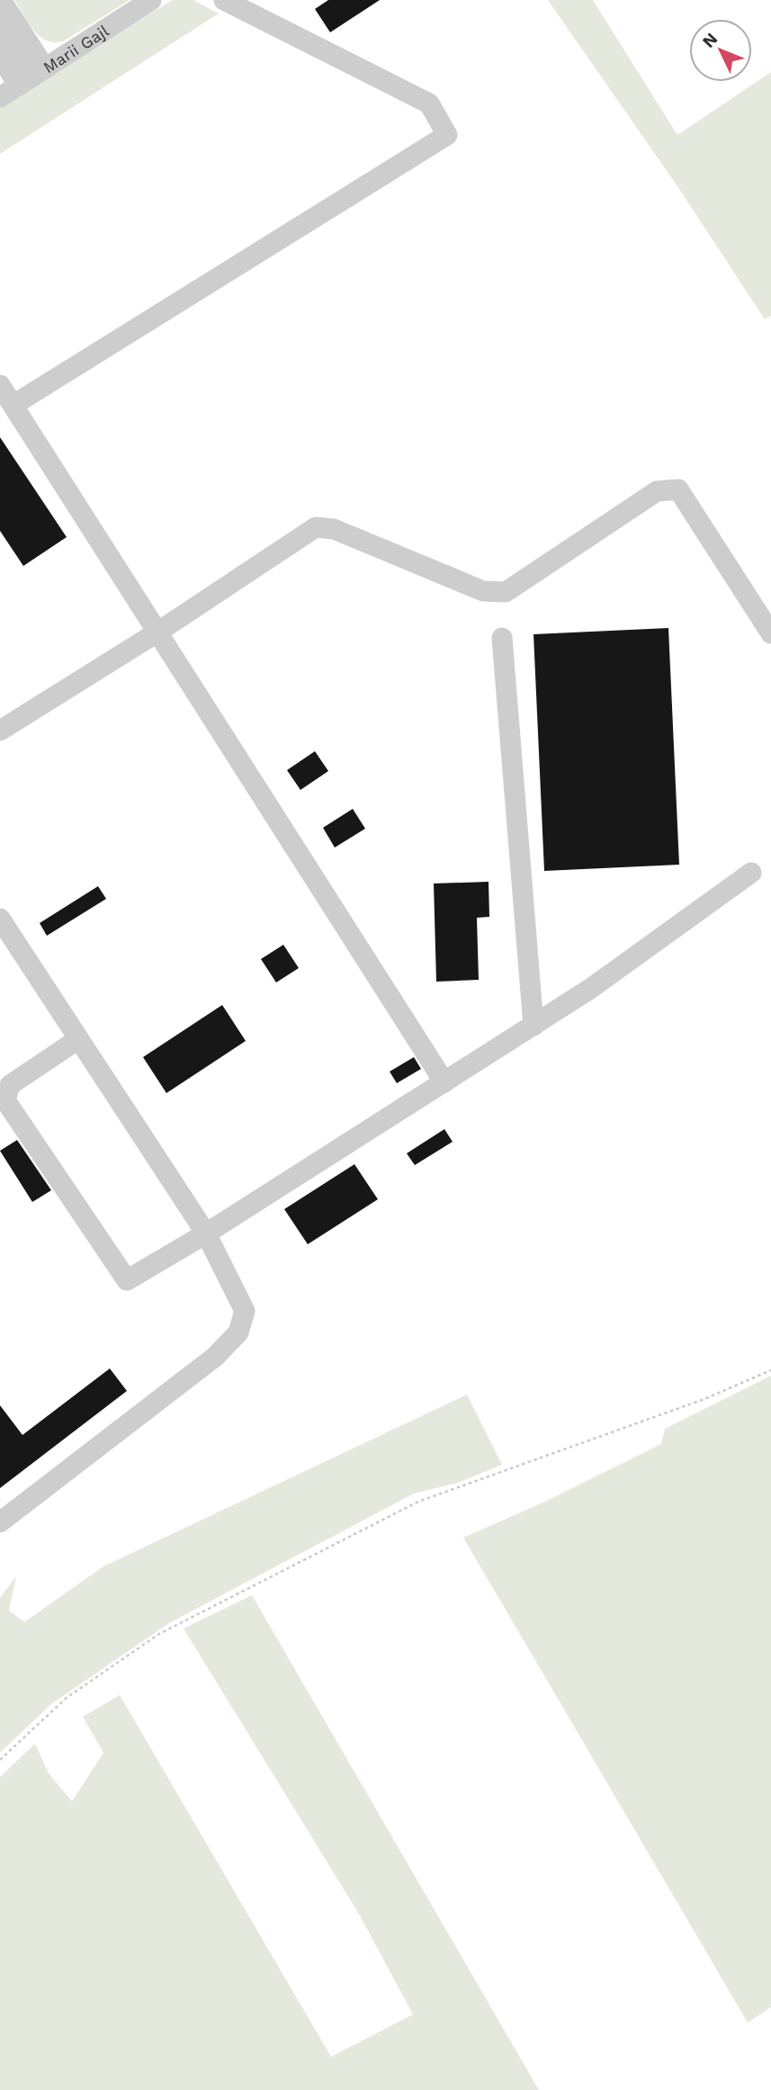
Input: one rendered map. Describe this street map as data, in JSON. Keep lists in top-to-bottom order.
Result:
{
  "streets": {
    "street": ["Marii Gajl"]
  },
  "north": "top left"
}
